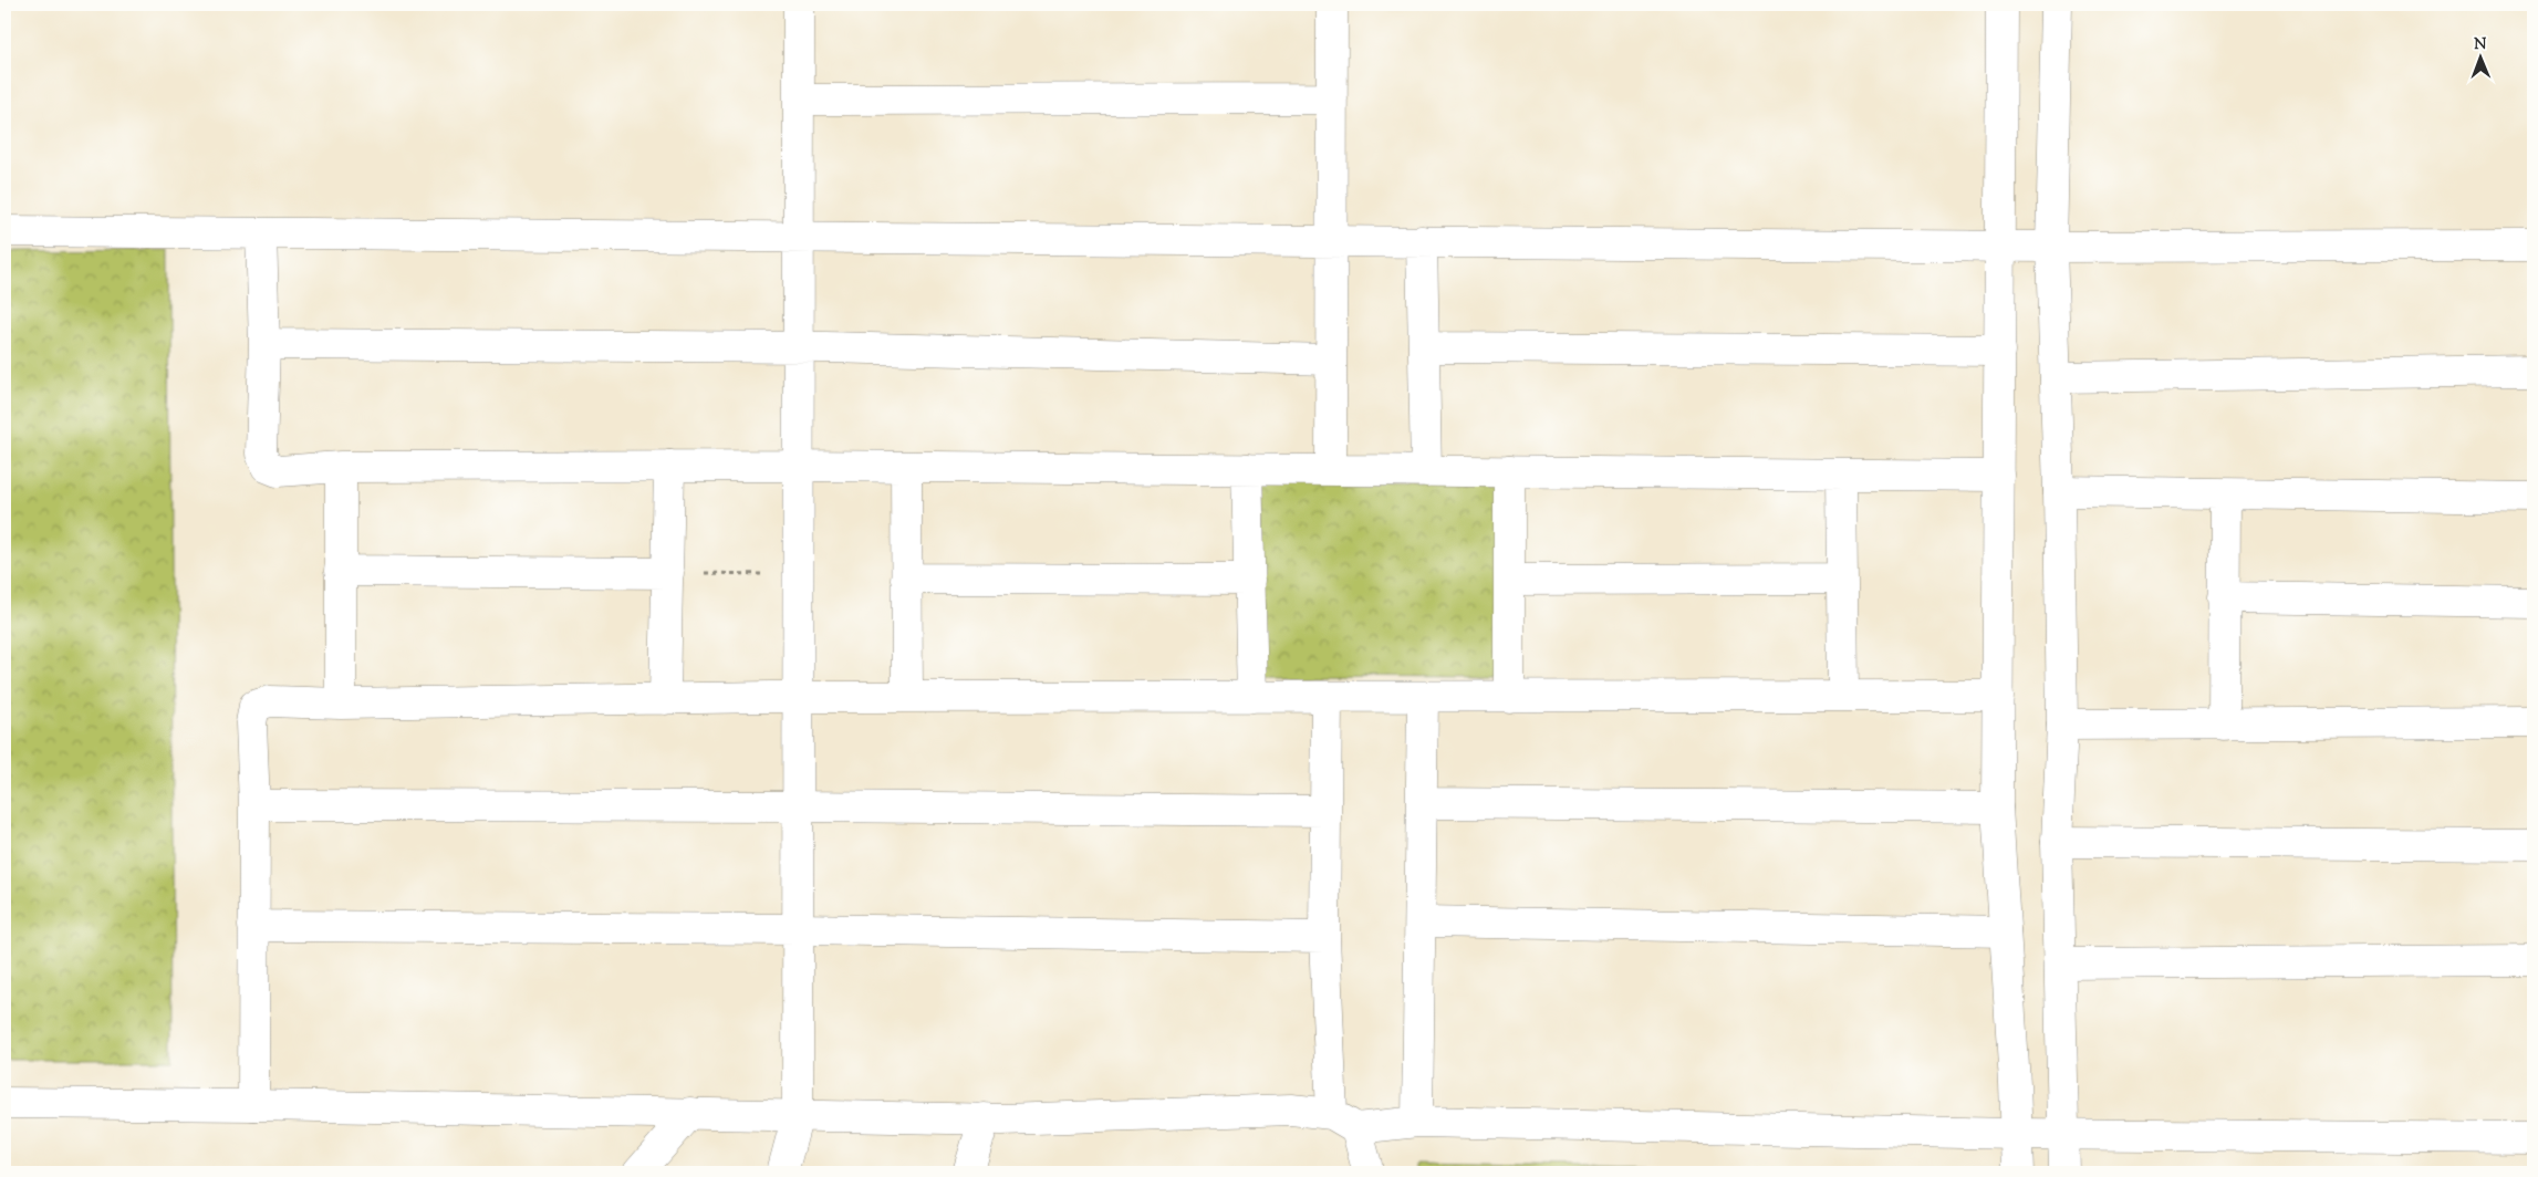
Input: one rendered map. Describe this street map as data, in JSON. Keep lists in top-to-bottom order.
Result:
{
  "north": "top"
}
